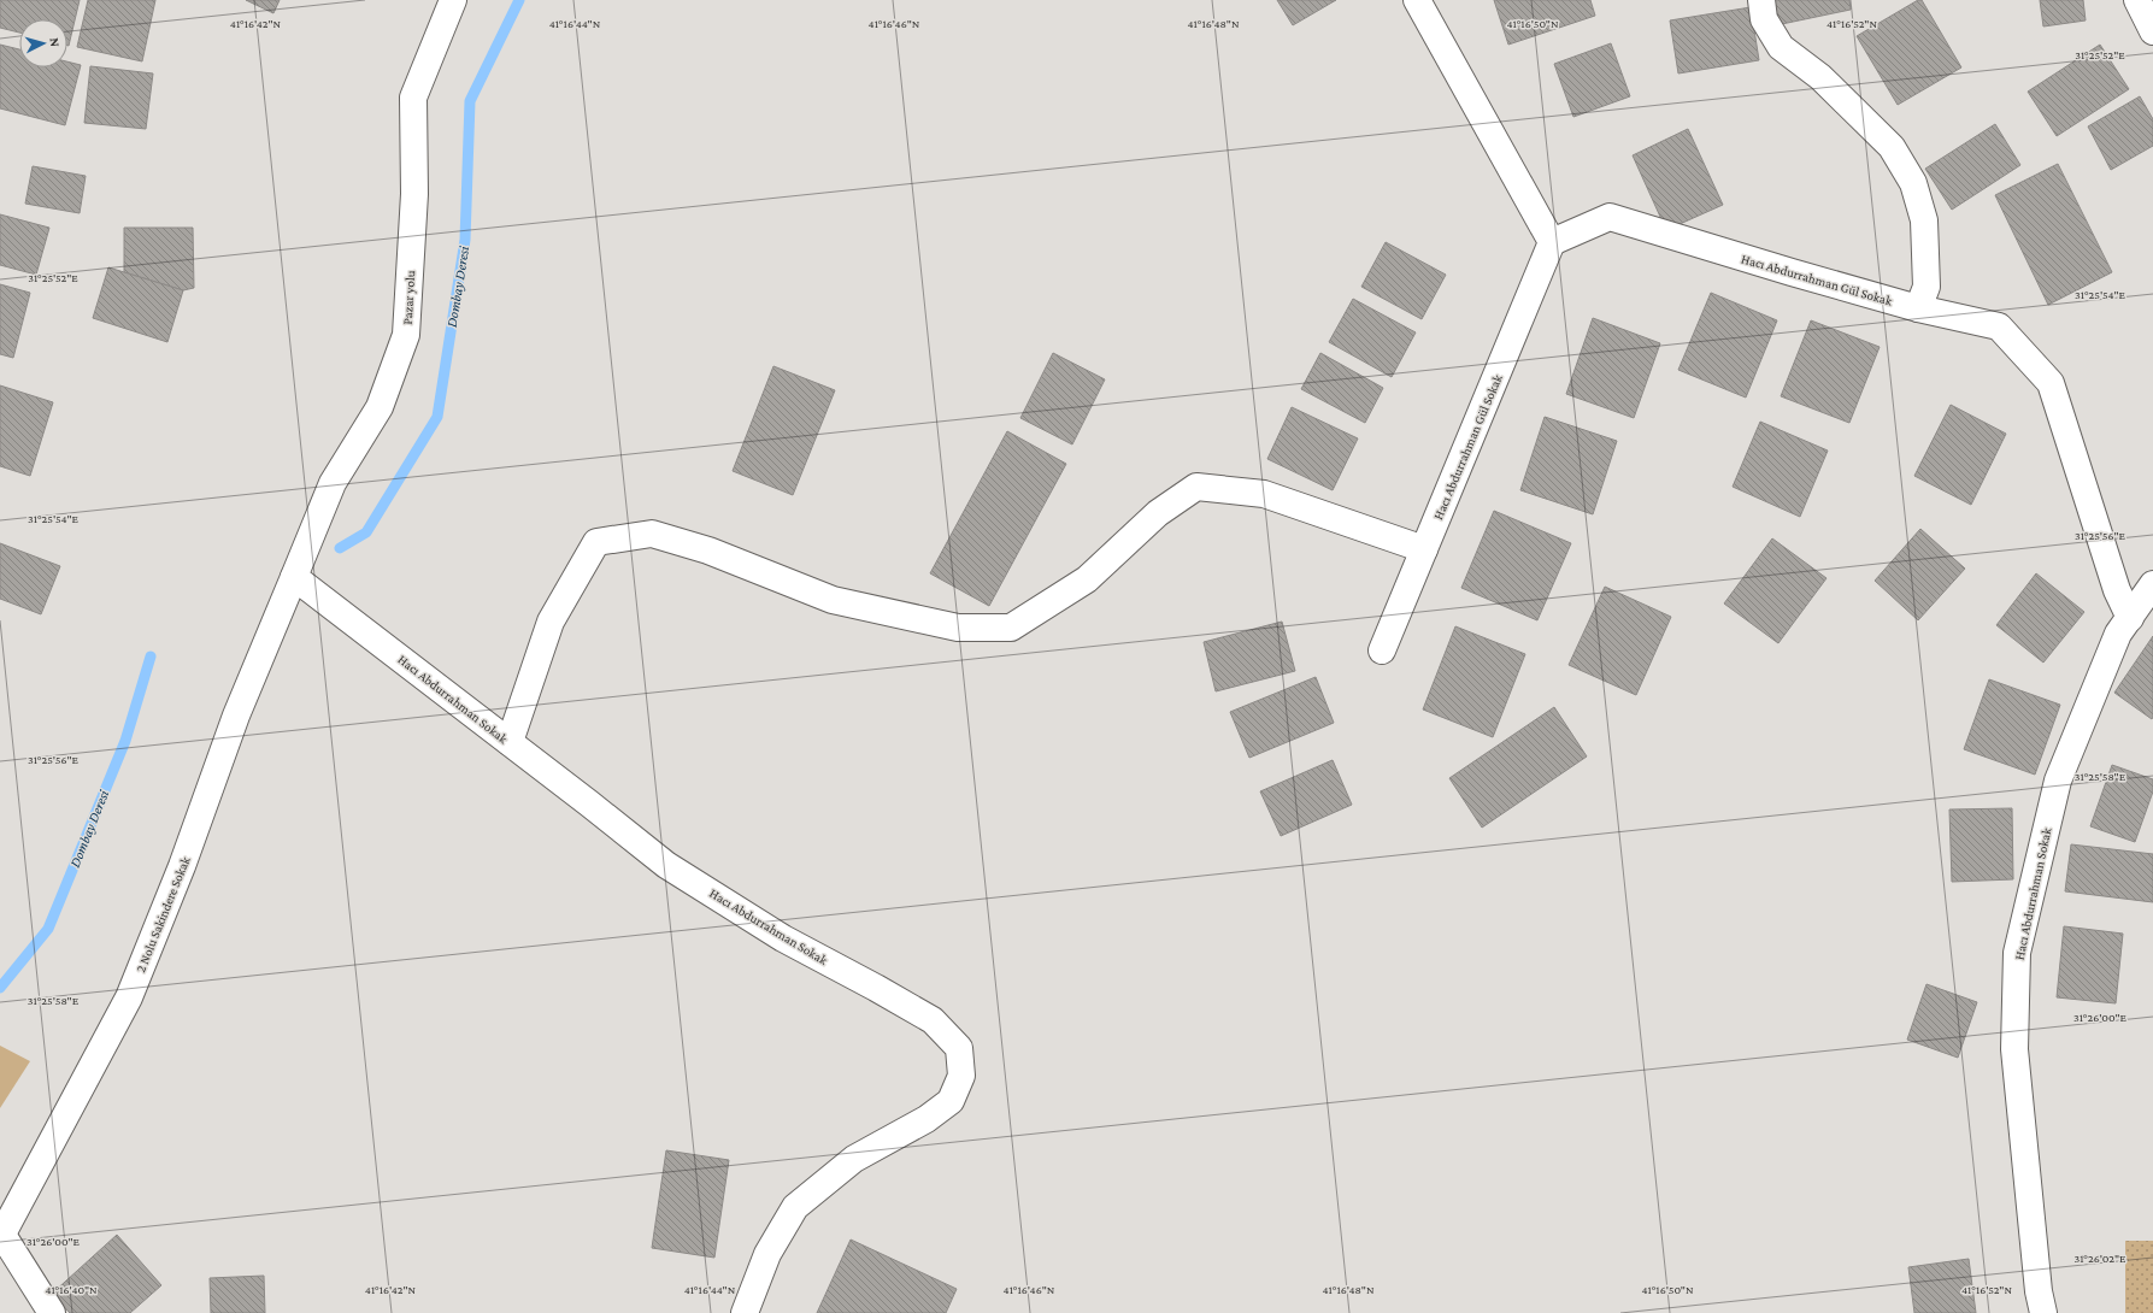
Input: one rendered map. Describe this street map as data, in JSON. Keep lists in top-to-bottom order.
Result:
{
  "streets": {
    "street": [
      "Hacı Abdurrahman Gül Sokak",
      "Pazar yolu",
      "Hacı Abdurrahman Sokak",
      "2 Nolu Sakindere Sokak"
    ]
  },
  "crossings": [
    ["Hacı Abdurrahman Gül Sokak", "Hacı Abdurrahman Sokak"],
    ["Pazar yolu", "Hacı Abdurrahman Sokak"],
    ["Pazar yolu", "2 Nolu Sakindere Sokak"],
    ["Hacı Abdurrahman Sokak", "2 Nolu Sakindere Sokak"]
  ],
  "water": ["Dombay Deresi"],
  "north": "right",
  "coordinates": [
    "41°16'42\"N",
    "41°16'44\"N",
    "41°16'46\"N",
    "41°16'48\"N",
    "41°16'50\"N",
    "41°16'52\"N",
    "31°25'52\"E",
    "31°25'54\"E",
    "31°25'56\"E",
    "31°25'58\"E",
    "31°26'00\"E",
    "31°26'02\"E",
    "41°16'40\"N"
  ]
}
